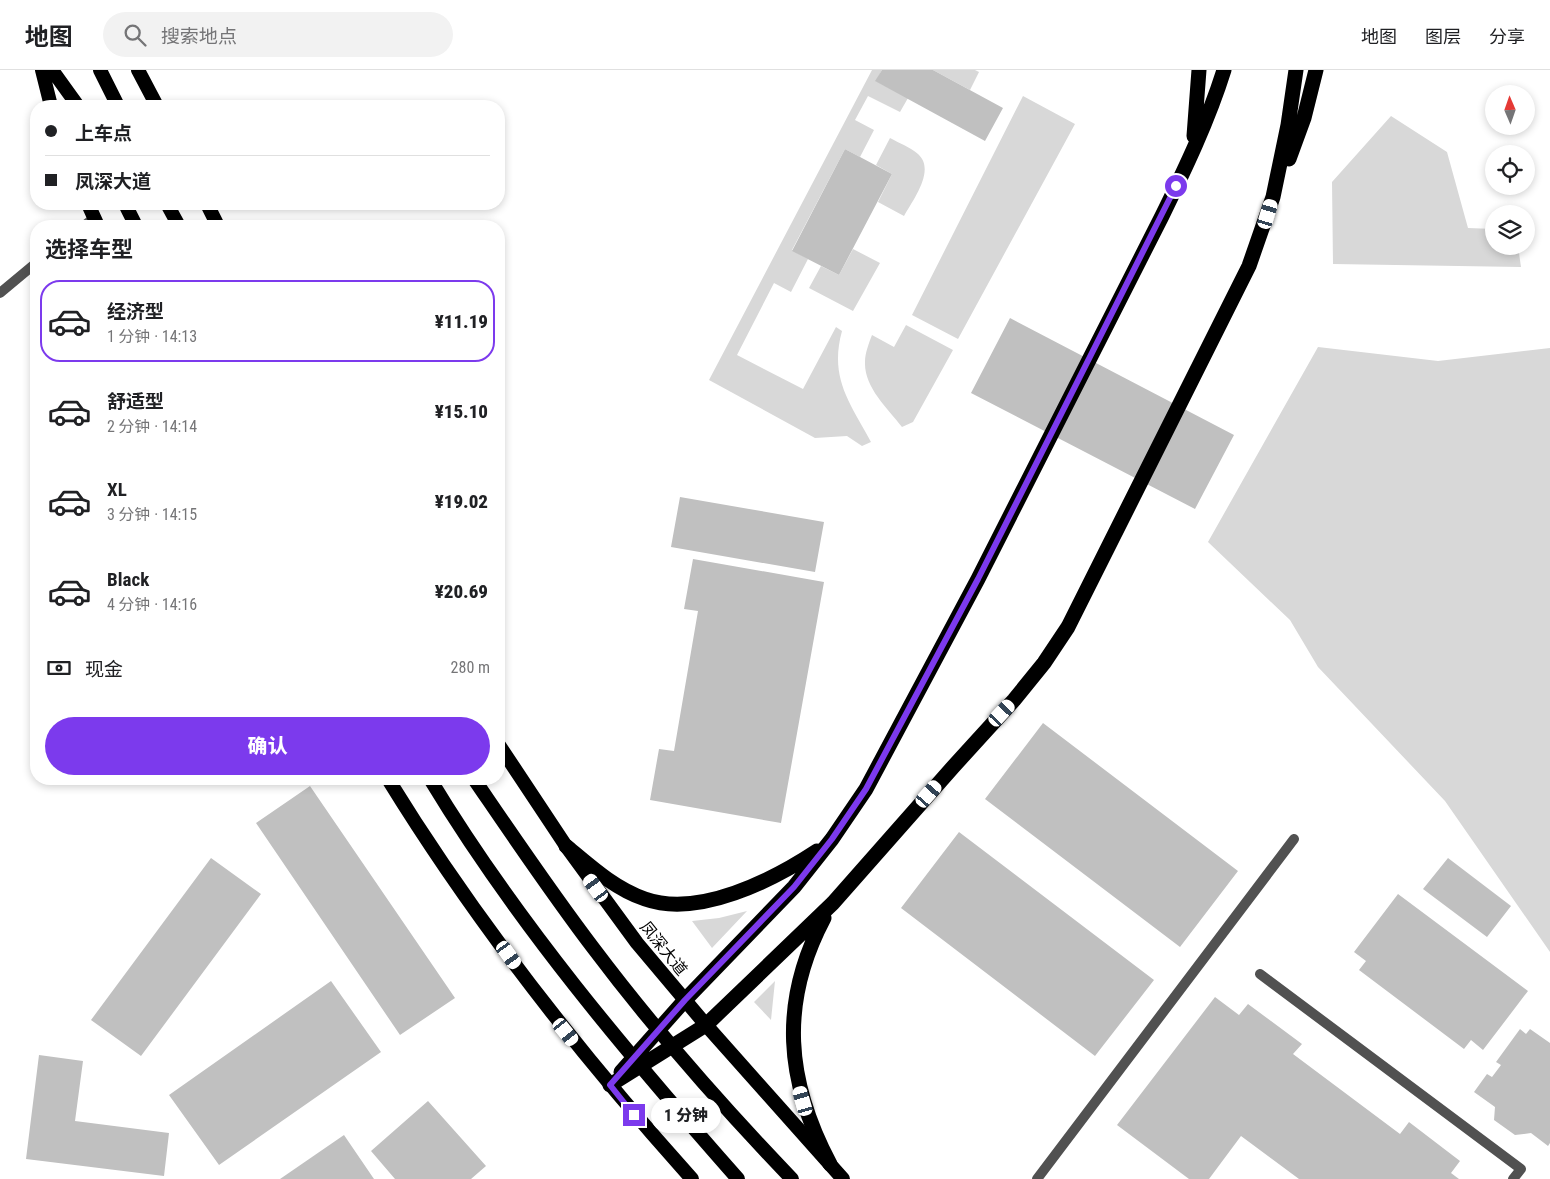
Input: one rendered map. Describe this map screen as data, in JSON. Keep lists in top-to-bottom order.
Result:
{
  "streets": {
    "highway": ["凤深大道"]
  },
  "north": "top",
  "page": {
    "header": "地图",
    "search": "搜索地点",
    "nav": ["地图", "图层", "分享"],
    "banner": ["上车点", "凤深大道"],
    "heading": "选择车型",
    "list": [
      {
        "name": "经济型",
        "note": "1 分钟 · 14:13",
        "value": "¥11.19"
      },
      {
        "name": "舒适型",
        "note": "2 分钟 · 14:14",
        "value": "¥15.10"
      },
      {
        "name": "XL",
        "note": "3 分钟 · 14:15",
        "value": "¥19.02"
      },
      {
        "name": "Black",
        "note": "4 分钟 · 14:16",
        "value": "¥20.69"
      }
    ],
    "pay": ["现金", "280 m"],
    "buttons": "确认",
    "bubble": "1 分钟"
  }
}
